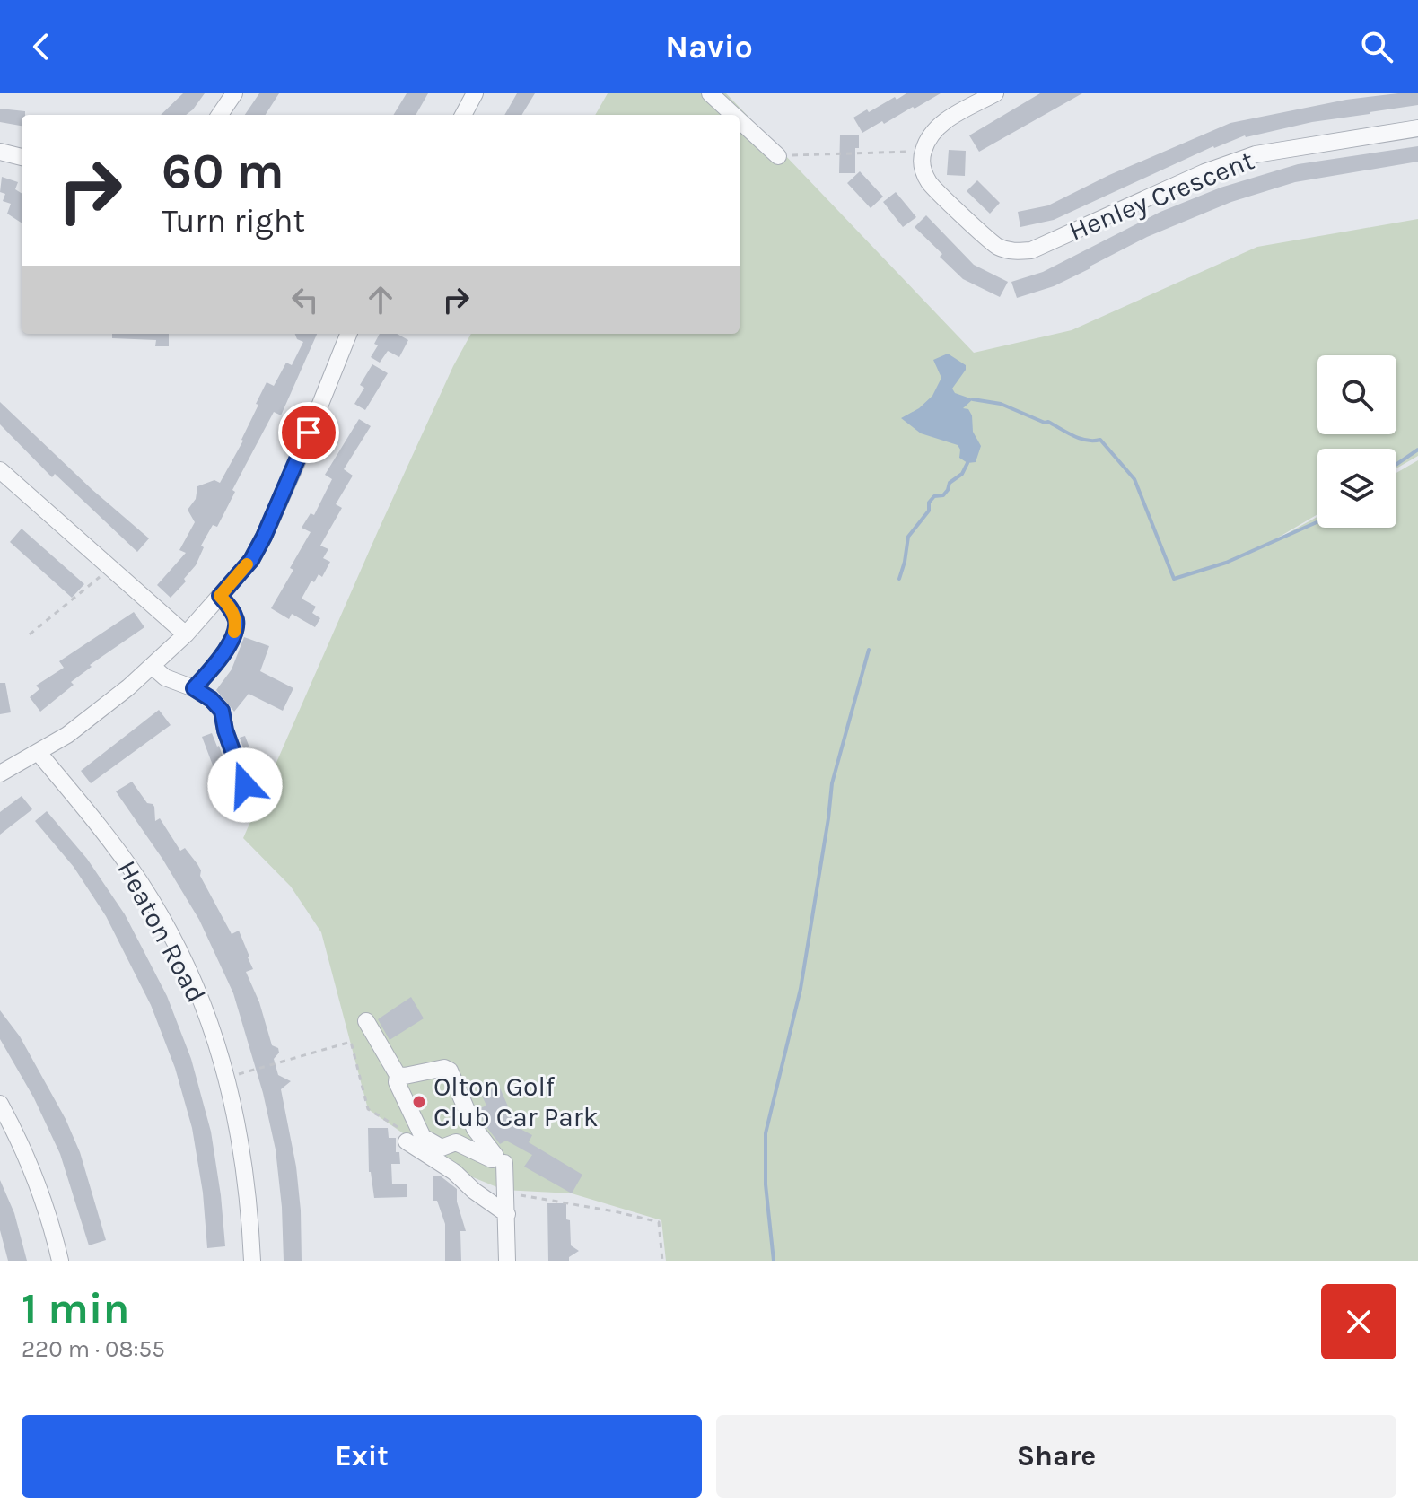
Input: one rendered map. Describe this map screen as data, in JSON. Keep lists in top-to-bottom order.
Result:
{
  "streets": {
    "street": ["Henley Crescent", "Heaton Road"]
  },
  "places": ["Olton Golf Club Car Park"],
  "page": {
    "header": "Navio",
    "turn": ["60 m", "Turn right"],
    "heading": ["1 min", "220 m · 08:55"],
    "buttons": ["Exit", "Share"]
  }
}
